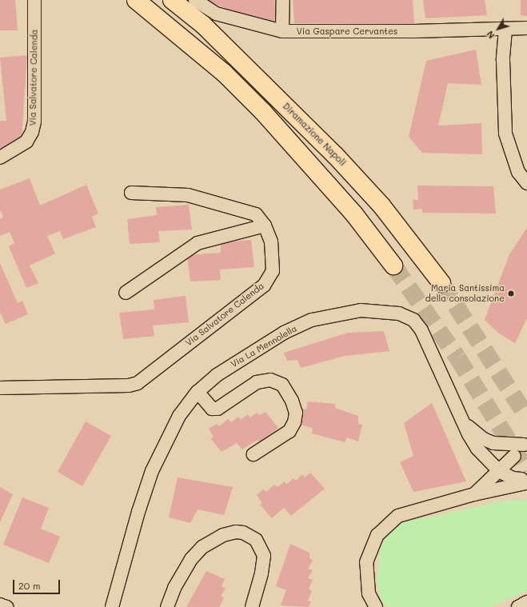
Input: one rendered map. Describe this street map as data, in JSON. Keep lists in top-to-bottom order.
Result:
{
  "streets": {
    "highway": ["Diramazione Napoli"],
    "street": ["Via Gaspare Cervantes", "Via Salvatore Calenda", "Via La Mennolella"]
  },
  "places": ["Maria Santissima della consolazione"],
  "scale_bar": "20 m",
  "north": "bottom left"
}
